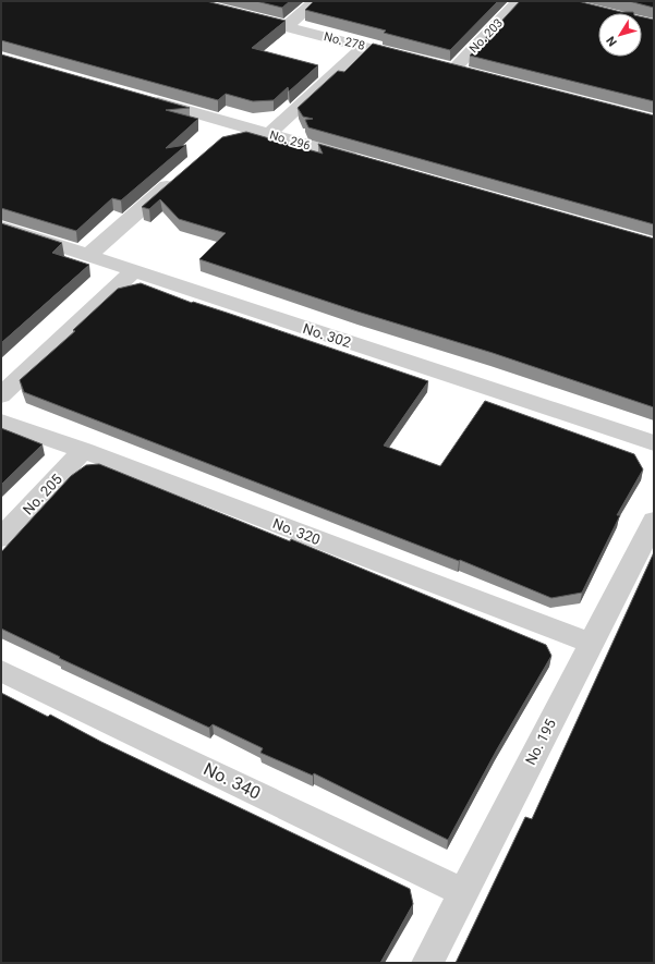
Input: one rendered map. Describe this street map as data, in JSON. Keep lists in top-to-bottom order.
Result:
{
  "streets": {
    "street": [
      "No. 203",
      "No. 278",
      "No. 296",
      "No. 302",
      "No. 205",
      "No. 320",
      "No. 195",
      "No. 340"
    ]
  },
  "crossings": [
    ["No. 205", "No. 320"],
    ["No. 320", "No. 195"],
    ["No. 195", "No. 340"]
  ],
  "north": "bottom left"
}
